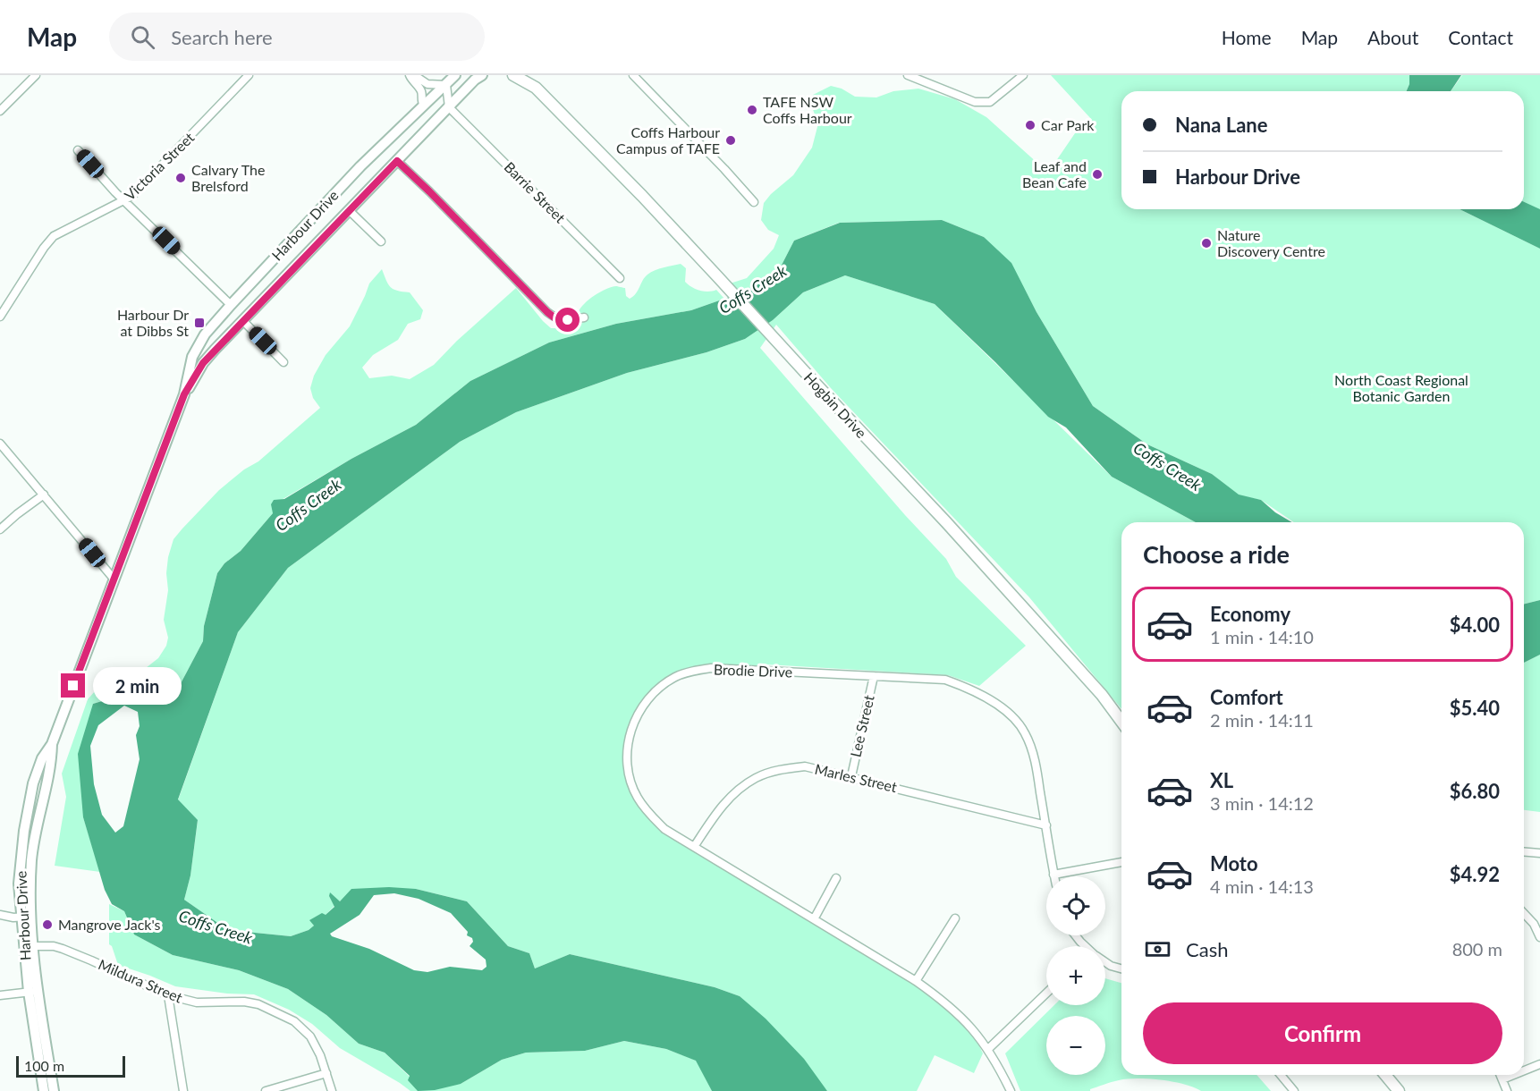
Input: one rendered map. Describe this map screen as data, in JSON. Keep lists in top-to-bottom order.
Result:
{
  "streets": {
    "main road": ["Hogbin Drive"],
    "street": [
      "Victoria Street",
      "Barrie Street",
      "Harbour Drive",
      "Brodie Drive",
      "Lee Street",
      "Marles Street",
      "Mildura Street"
    ]
  },
  "crossings": [
    ["Barrie Street", "Harbour Drive"],
    ["Harbour Drive", "Mildura Street"],
    ["Brodie Drive", "Lee Street"],
    ["Brodie Drive", "Marles Street"],
    ["Lee Street", "Marles Street"]
  ],
  "water": ["Coffs Creek"],
  "parks": ["North Coast Regional Botanic Garden"],
  "places": {
    "other": [
      "TAFE NSW Coffs Harbour",
      "Car Park",
      "Coffs Harbour Campus of TAFE",
      "Leaf and Bean Cafe",
      "Calvary The Brelsford",
      "Nature Discovery Centre",
      "Mangrove Jack's"
    ],
    "transit": ["Harbour Dr at Dibbs St"]
  },
  "scale_bar": "100 m",
  "page": {
    "header": "Map",
    "search": "Search here",
    "nav": [
      "Home",
      "Map",
      "About",
      "Contact"
    ],
    "banner": ["Nana Lane", "Harbour Drive"],
    "heading": "Choose a ride",
    "list": [
      {
        "name": "Economy",
        "note": "1 min · 14:10",
        "value": "$4.00"
      },
      {
        "name": "Comfort",
        "note": "2 min · 14:11",
        "value": "$5.40"
      },
      {
        "name": "XL",
        "note": "3 min · 14:12",
        "value": "$6.80"
      },
      {
        "name": "Moto",
        "note": "4 min · 14:13",
        "value": "$4.92"
      }
    ],
    "bubble": "2 min",
    "map_buttons": ["+", "−"],
    "pay": ["Cash", "800 m"],
    "buttons": "Confirm",
    "scale": "100 m"
  }
}
